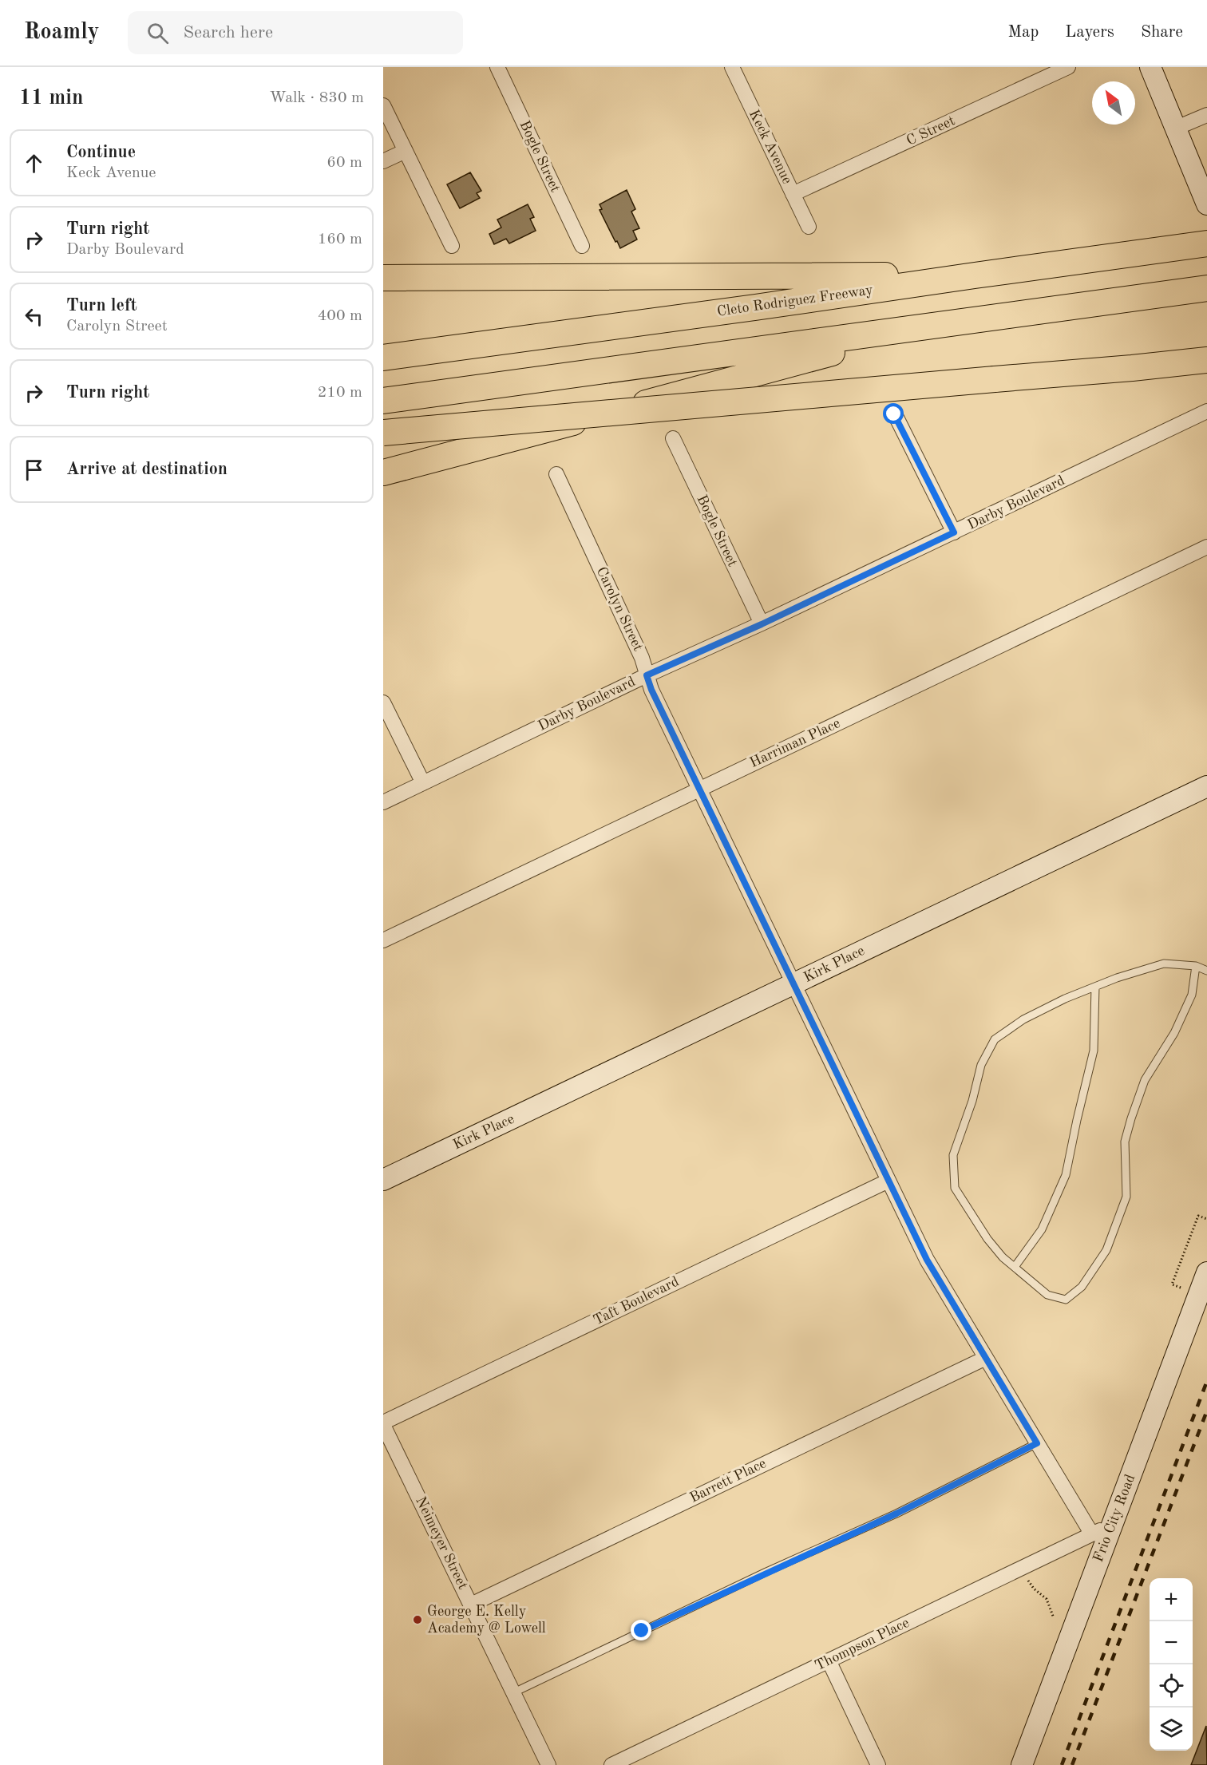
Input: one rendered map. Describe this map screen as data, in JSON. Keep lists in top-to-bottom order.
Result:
{
  "streets": {
    "highway": ["Cleto Rodriguez Freeway"],
    "street": [
      "C Street",
      "Keck Avenue",
      "Bogle Street",
      "Darby Boulevard",
      "Carolyn Street",
      "Harriman Place",
      "Kirk Place",
      "Taft Boulevard",
      "Barrett Place",
      "Frio City Road",
      "Neimeyer Street",
      "Thompson Place"
    ]
  },
  "crossings": [
    ["C Street", "Keck Avenue"],
    ["Bogle Street", "Darby Boulevard"],
    ["Darby Boulevard", "Carolyn Street"],
    ["Carolyn Street", "Harriman Place"],
    ["Carolyn Street", "Kirk Place"],
    ["Carolyn Street", "Taft Boulevard"],
    ["Carolyn Street", "Barrett Place"],
    ["Carolyn Street", "Thompson Place"],
    ["Taft Boulevard", "Neimeyer Street"],
    ["Barrett Place", "Neimeyer Street"],
    ["Frio City Road", "Thompson Place"]
  ],
  "places": ["George E. Kelly Academy @ Lowell"],
  "north": "top left",
  "page": {
    "header": "Roamly",
    "search": "Search here",
    "nav": ["Map", "Layers", "Share"],
    "heading": ["11 min", "Walk · 830 m"],
    "list": [
      ["Continue", "Keck Avenue", "60 m"],
      ["Turn right", "Darby Boulevard", "160 m"],
      ["Turn left", "Carolyn Street", "400 m"],
      ["Turn right", "210 m"],
      "Arrive at destination"
    ],
    "map_buttons": ["+", "−"]
  }
}
